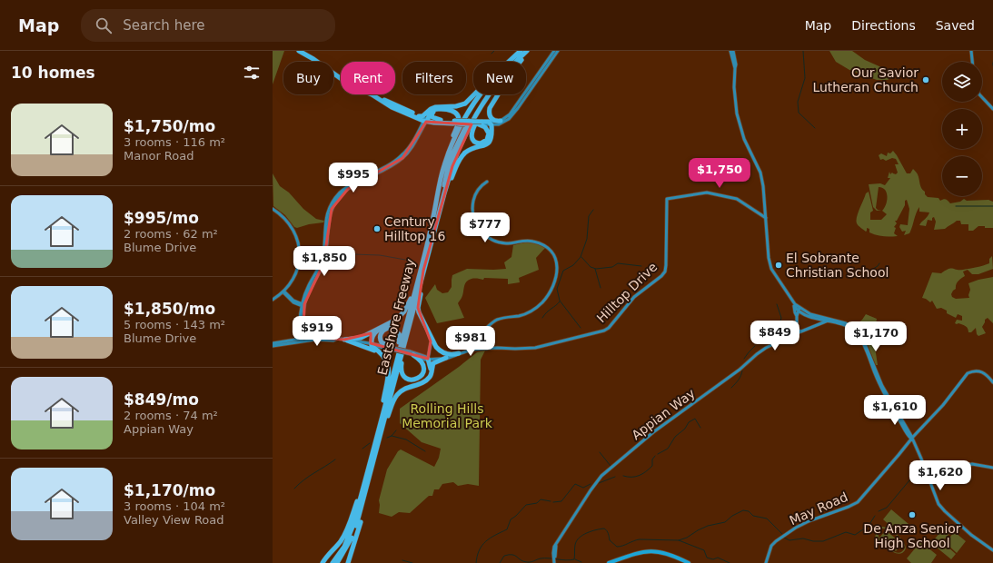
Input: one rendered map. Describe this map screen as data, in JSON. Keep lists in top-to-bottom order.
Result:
{
  "streets": {
    "highway": ["Eastshore Freeway"],
    "street": ["Hilltop Drive", "Appian Way", "May Road"]
  },
  "parks": ["Rolling Hills Memorial Park"],
  "places": [
    "Our Savior Lutheran Church",
    "Century Hilltop 16",
    "El Sobrante Christian School",
    "De Anza Senior High School"
  ],
  "page": {
    "header": "Map",
    "search": "Search here",
    "nav": ["Map", "Directions", "Saved"],
    "heading": "10 homes",
    "map_buttons": ["+", "−"],
    "chip": [
      "Buy",
      "Rent",
      "Filters",
      "New"
    ],
    "list": [
      {
        "name": "$1,750/mo",
        "note": "3 rooms · 116 m² · Manor Road"
      },
      {
        "name": "$995/mo",
        "note": "2 rooms · 62 m² · Blume Drive"
      },
      {
        "name": "$1,850/mo",
        "note": "5 rooms · 143 m² · Blume Drive"
      },
      {
        "name": "$849/mo",
        "note": "2 rooms · 74 m² · Appian Way"
      },
      {
        "name": "$1,170/mo",
        "note": "3 rooms · 104 m² · Valley View Road"
      }
    ],
    "price": [
      "$1,750",
      "$995",
      "$777",
      "$1,850",
      "$919",
      "$849",
      "$1,170",
      "$981",
      "$1,610",
      "$1,620"
    ]
  }
}
